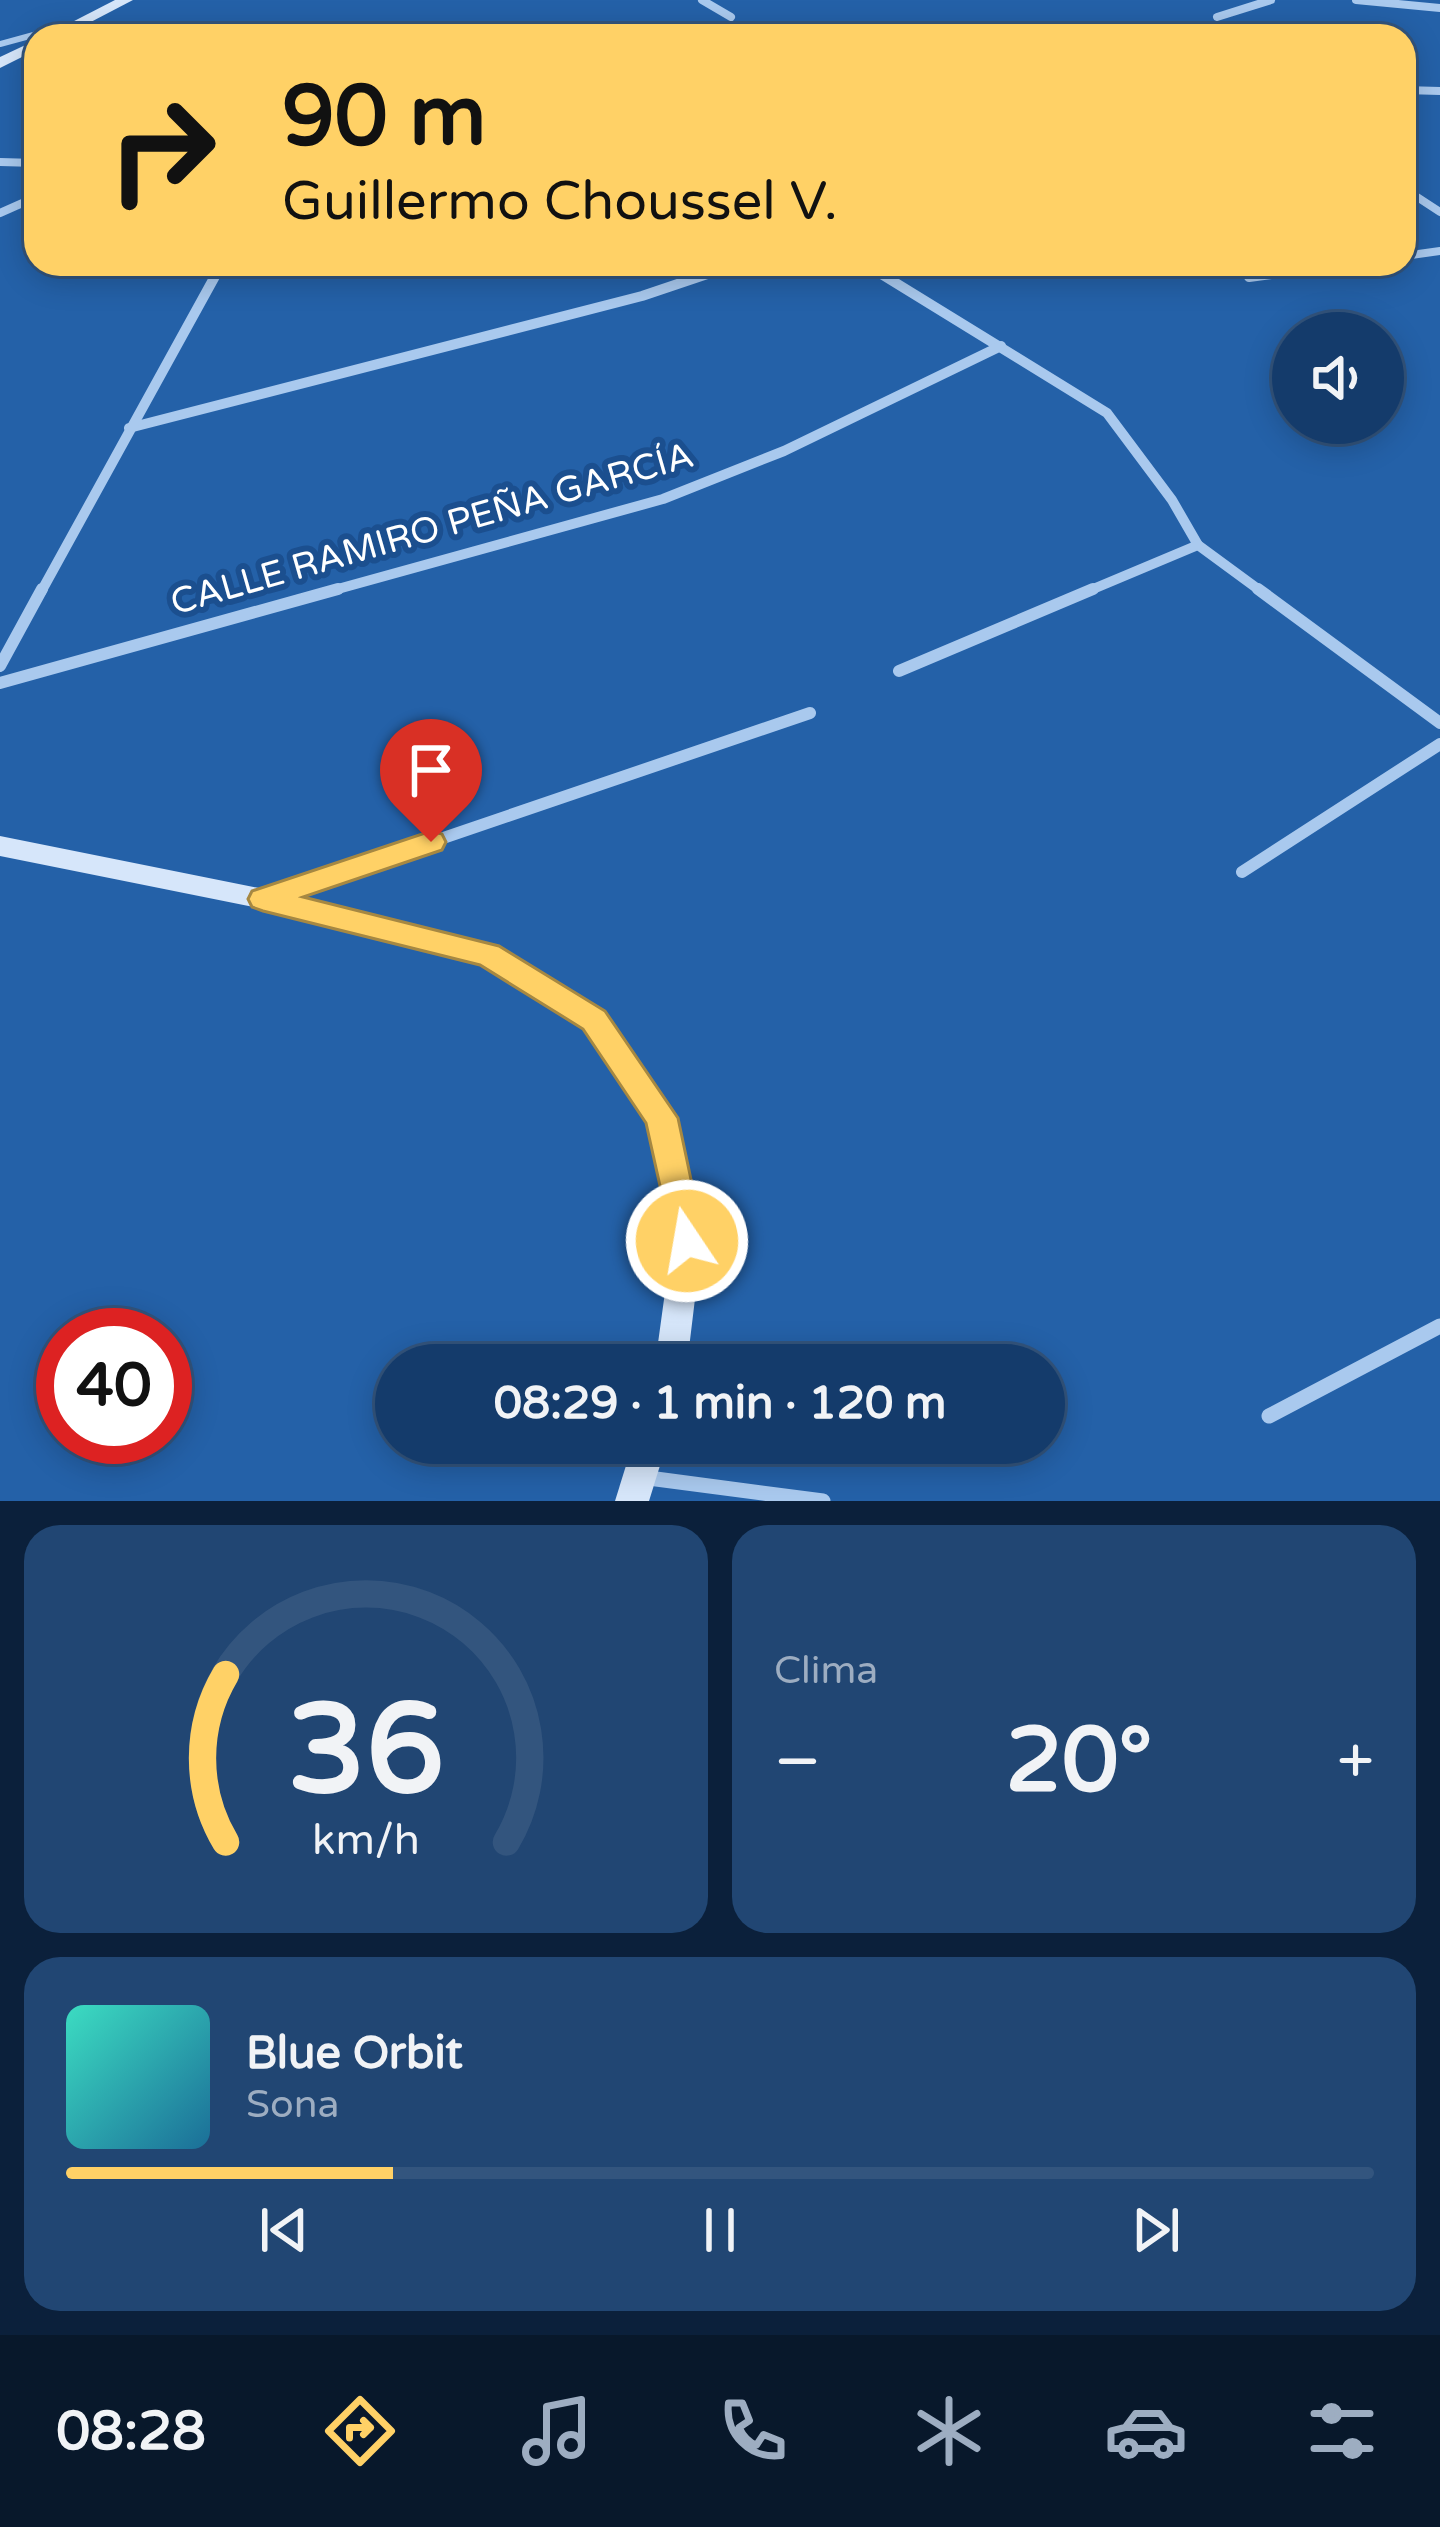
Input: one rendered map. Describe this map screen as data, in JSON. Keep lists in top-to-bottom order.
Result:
{
  "streets": {
    "street": ["CALLE RAMIRO PEÑA GARCÍA"]
  },
  "page": {
    "turn": ["90 m", "Guillermo Choussel V."],
    "limit": "40",
    "trip": "08:29 · 1 min · 120 m",
    "tile": "Clima",
    "heat": ["−", "20°", "+"],
    "song": ["Blue Orbit", "Sona"],
    "tabs": "08:28",
    "gauge": ["36", "km/h"]
  }
}
